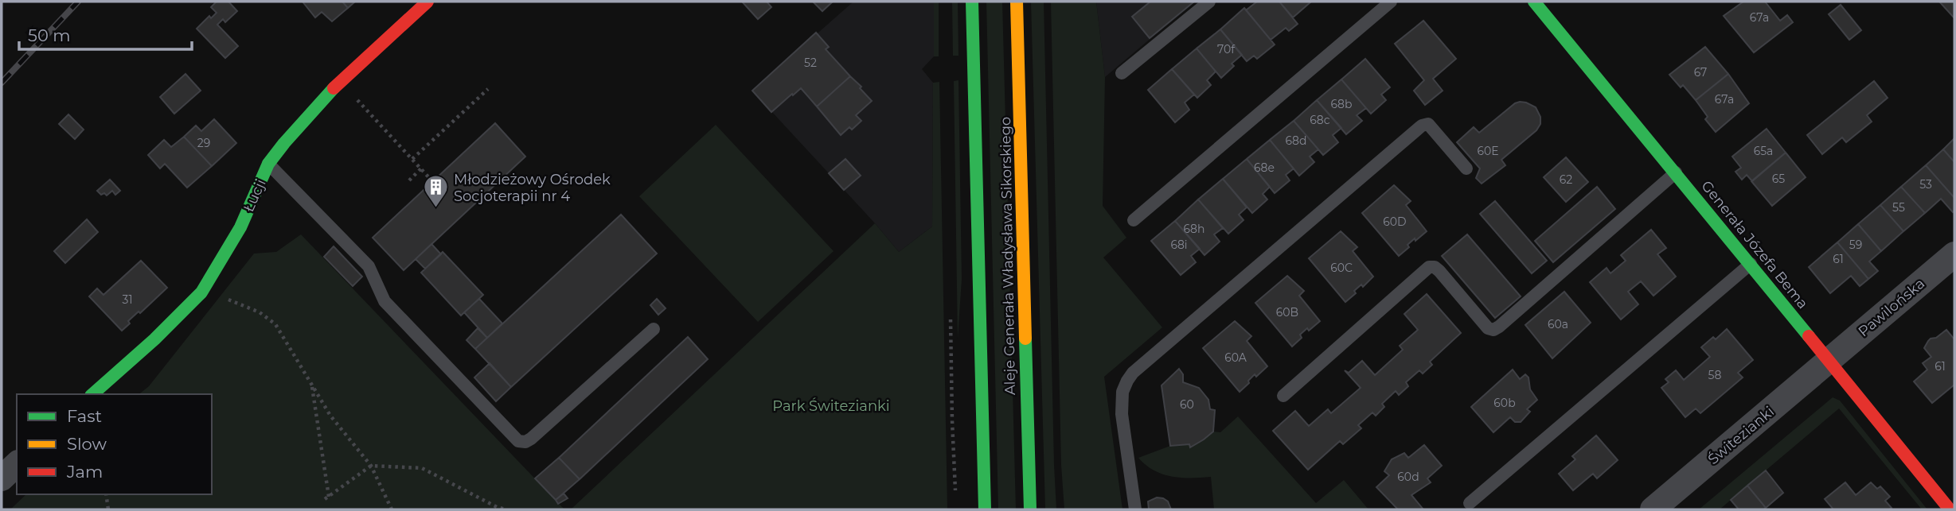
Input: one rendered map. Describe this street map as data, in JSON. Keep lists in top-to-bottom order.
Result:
{
  "streets": {
    "street": [
      "Łucji",
      "Generała Józefa Bema",
      "Aleje Generała Władysława Sikorskiego",
      "Pawilońska",
      "Świtezianki"
    ]
  },
  "crossings": [
    ["Generała Józefa Bema", "Pawilońska"],
    ["Generała Józefa Bema", "Świtezianki"],
    ["Pawilońska", "Świtezianki"]
  ],
  "parks": ["Park Świtezianki"],
  "places": {
    "building": ["Młodzieżowy Ośrodek Socjoterapii nr 4"]
  },
  "house_numbers": [
    "67a",
    "70f",
    "52",
    "67",
    "67a",
    "68b",
    "68c",
    "68d",
    "29",
    "60E",
    "65a",
    "68e",
    "65",
    "62",
    "53",
    "55",
    "60D",
    "68h",
    "68i",
    "59",
    "61",
    "60C",
    "31",
    "60B",
    "60a",
    "60A",
    "61",
    "58",
    "60b",
    "60",
    "60d"
  ],
  "legend": ["Fast", "Slow", "Jam"],
  "scale_bar": "50 m"
}
